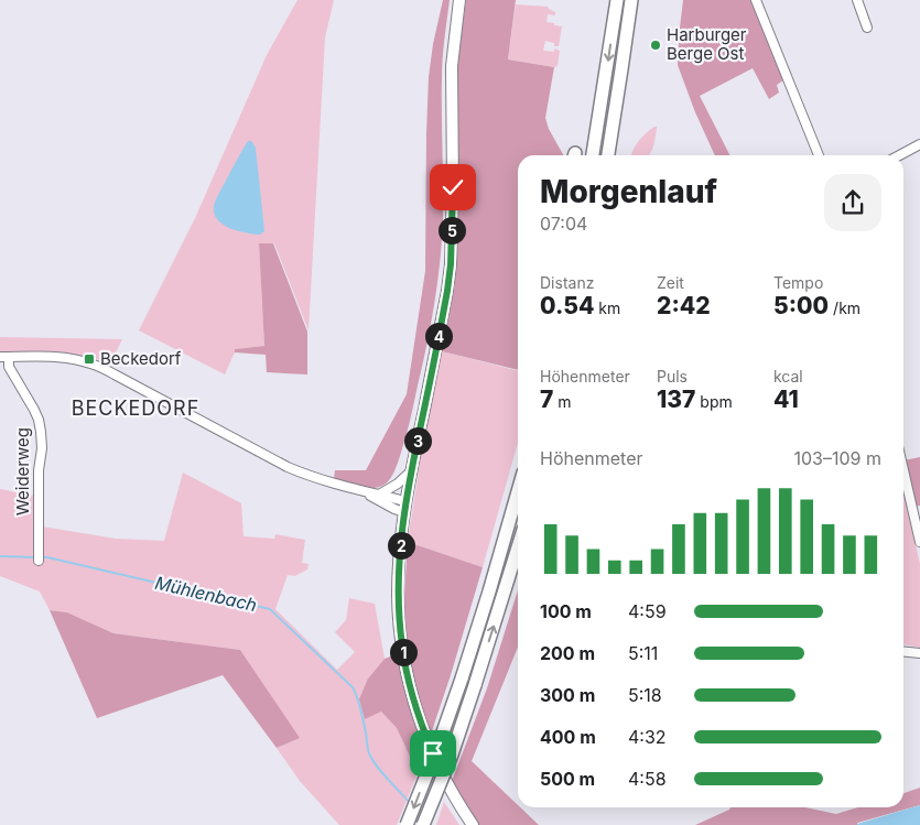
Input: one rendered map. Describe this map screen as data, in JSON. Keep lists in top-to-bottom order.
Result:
{
  "streets": {
    "street": ["Weiderweg"]
  },
  "districts": ["BECKEDORF"],
  "water": ["Mühlenbach"],
  "places": {
    "other": ["Harburger Berge Ost"],
    "transit": ["Beckedorf"]
  },
  "page": {
    "heading": ["Morgenlauf", "07:04"],
    "pins": [
      "5",
      "4",
      "3",
      "2",
      "1"
    ],
    "stats": [
      ["Distanz", "0.54 km"],
      ["Zeit", "2:42"],
      ["Tempo", "5:00 /km"],
      ["Höhenmeter", "7 m"],
      ["Puls", "137 bpm"],
      ["kcal", "41"]
    ],
    "chart": ["Höhenmeter", "103–109 m"],
    "list": [
      {
        "name": "100 m",
        "note": "4:59"
      },
      {
        "name": "200 m",
        "note": "5:11"
      },
      {
        "name": "300 m",
        "note": "5:18"
      },
      {
        "name": "400 m",
        "note": "4:32"
      },
      {
        "name": "500 m",
        "note": "4:58"
      }
    ]
  }
}
